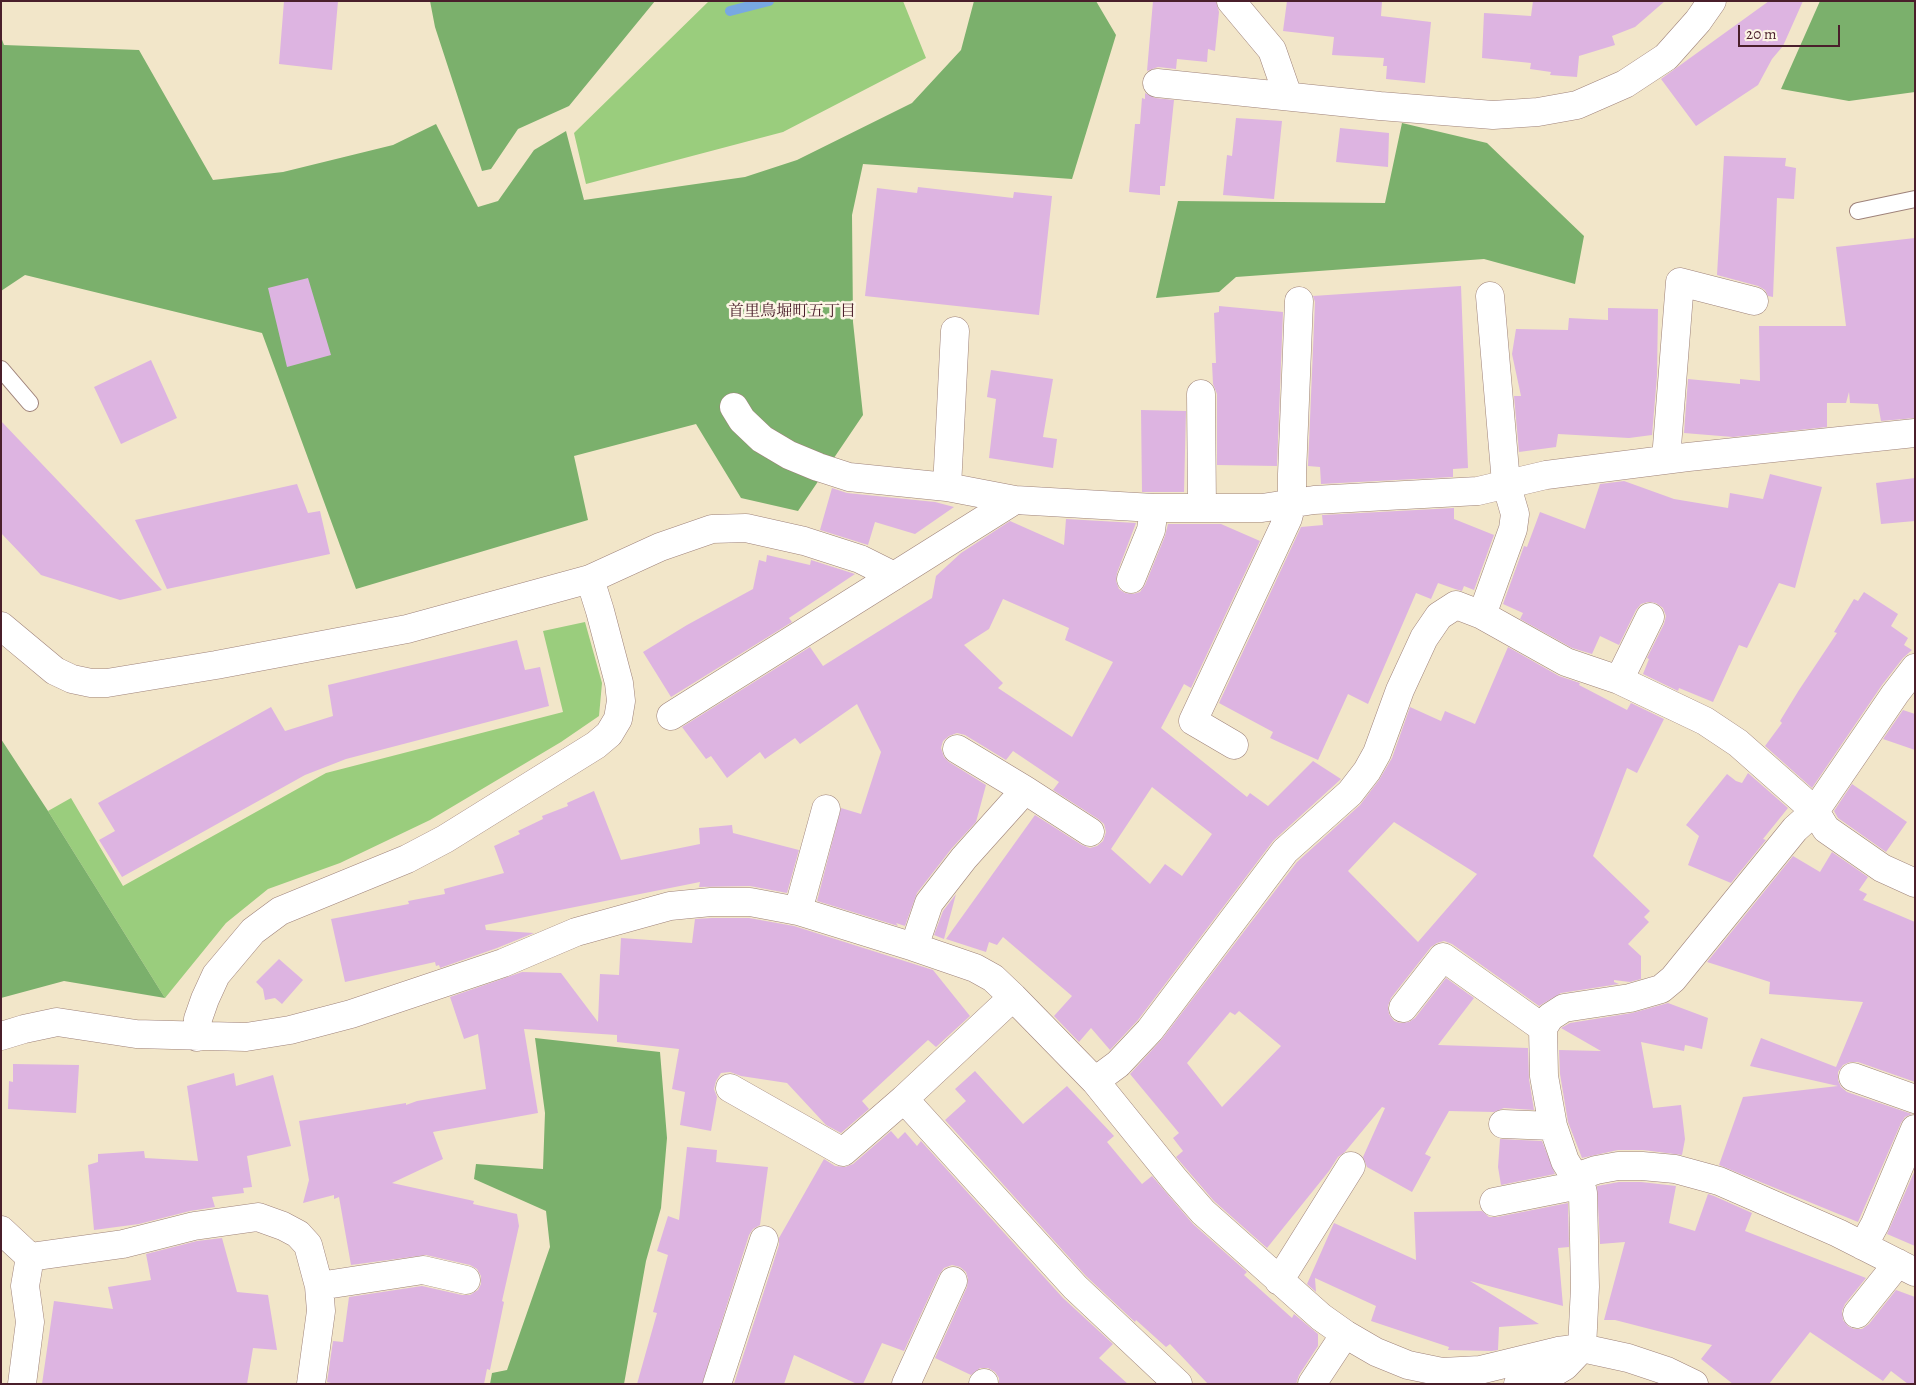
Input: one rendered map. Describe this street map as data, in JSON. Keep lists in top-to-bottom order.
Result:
{
  "districts": ["首里鳥堀町五丁目"],
  "scale_bar": "20 m"
}
